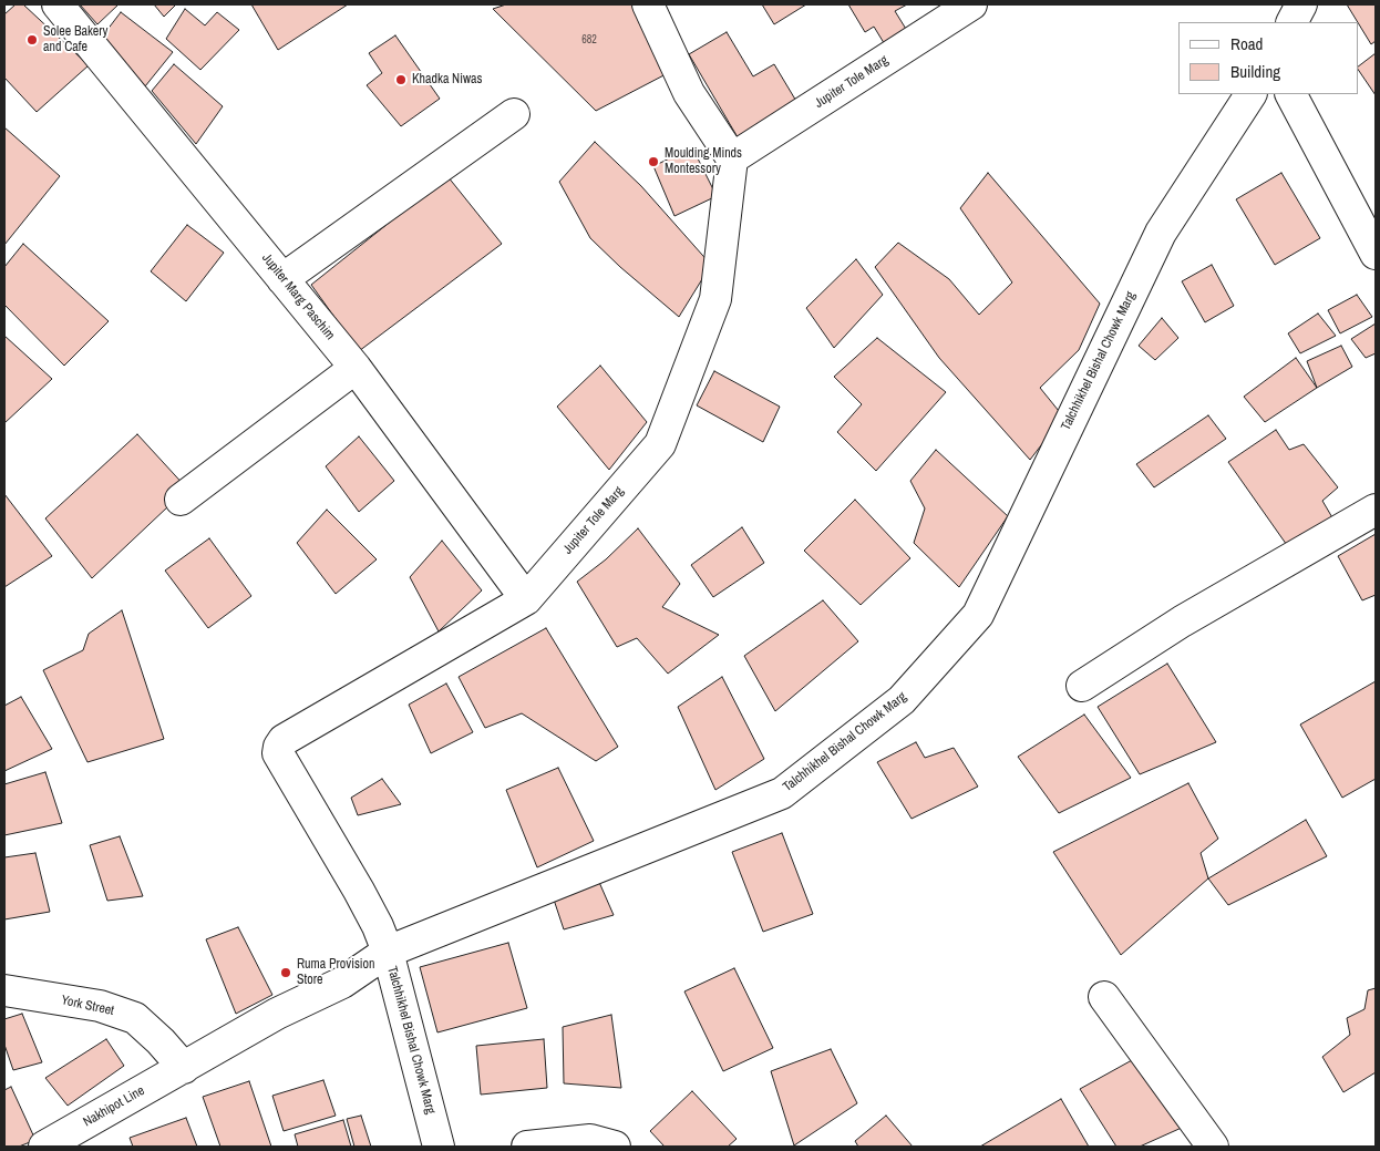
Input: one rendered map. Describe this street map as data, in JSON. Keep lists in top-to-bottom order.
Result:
{
  "streets": {
    "street": [
      "Jupiter Tole Marg",
      "Jupiter Marg Paschim",
      "Talchhikhel Bishal Chowk Marg",
      "York Street",
      "Nakhipot Line"
    ]
  },
  "crossings": [
    ["Jupiter Tole Marg", "Jupiter Marg Paschim"],
    ["Jupiter Tole Marg", "Talchhikhel Bishal Chowk Marg"],
    ["Jupiter Tole Marg", "Nakhipot Line"],
    ["Talchhikhel Bishal Chowk Marg", "Nakhipot Line"],
    ["York Street", "Nakhipot Line"]
  ],
  "places": [
    "Solee Bakery and Cafe",
    "Khadka Niwas",
    "Moulding Minds Montessory",
    "Ruma Provision Store"
  ],
  "house_numbers": ["682"],
  "legend": ["Road", "Building"]
}
